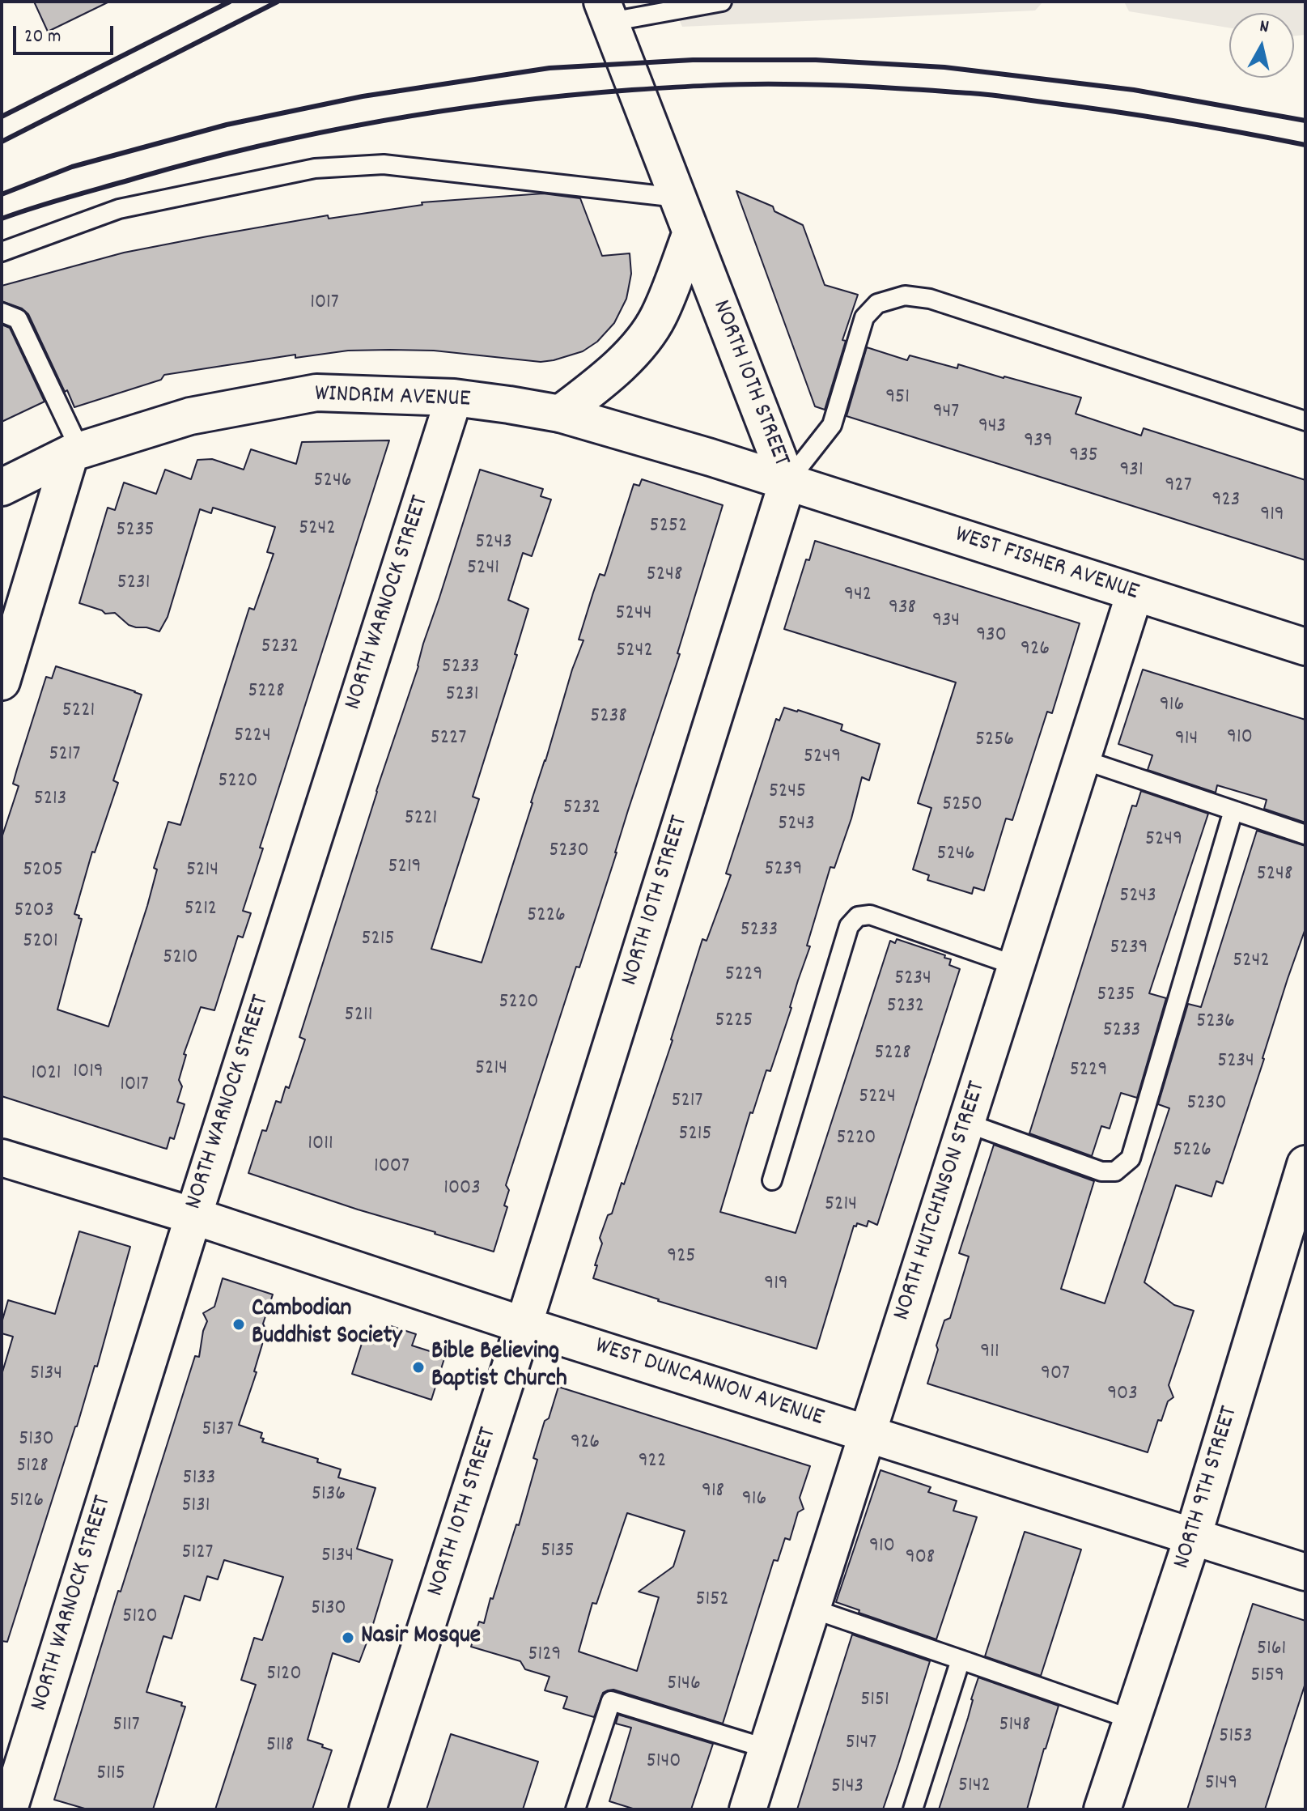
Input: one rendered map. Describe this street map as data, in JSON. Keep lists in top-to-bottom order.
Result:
{
  "streets": {
    "street": [
      "NORTH 10TH STREET",
      "WINDRIM AVENUE",
      "WEST FISHER AVENUE",
      "NORTH WARNOCK STREET",
      "NORTH HUTCHINSON STREET",
      "WEST DUNCANNON AVENUE",
      "NORTH 9TH STREET"
    ]
  },
  "crossings": [
    ["NORTH 10TH STREET", "WINDRIM AVENUE"],
    ["NORTH 10TH STREET", "WEST FISHER AVENUE"],
    ["NORTH 10TH STREET", "WEST DUNCANNON AVENUE"],
    ["WINDRIM AVENUE", "WEST FISHER AVENUE"],
    ["WINDRIM AVENUE", "NORTH WARNOCK STREET"],
    ["WEST FISHER AVENUE", "NORTH HUTCHINSON STREET"],
    ["NORTH WARNOCK STREET", "WEST DUNCANNON AVENUE"],
    ["NORTH HUTCHINSON STREET", "WEST DUNCANNON AVENUE"],
    ["WEST DUNCANNON AVENUE", "NORTH 9TH STREET"]
  ],
  "places": ["Cambodian Buddhist Society", "Bible Believing Baptist Church", "Nasir Mosque"],
  "house_numbers": [
    "1017",
    "951",
    "947",
    "943",
    "939",
    "935",
    "931",
    "5246",
    "927",
    "923",
    "919",
    "5252",
    "5242",
    "5235",
    "5243",
    "5241",
    "5248",
    "5231",
    "942",
    "938",
    "5244",
    "934",
    "930",
    "5232",
    "926",
    "5242",
    "5233",
    "5228",
    "5231",
    "916",
    "5221",
    "5238",
    "5224",
    "910",
    "5227",
    "914",
    "5256",
    "5217",
    "5249",
    "5220",
    "5245",
    "5213",
    "5250",
    "5232",
    "5221",
    "5243",
    "5249",
    "5230",
    "5246",
    "5219",
    "5239",
    "5205",
    "5214",
    "5248",
    "5243",
    "5212",
    "5203",
    "5226",
    "5233",
    "5215",
    "5201",
    "5239",
    "5210",
    "5242",
    "5229",
    "5234",
    "5235",
    "5220",
    "5232",
    "5211",
    "5225",
    "5236",
    "5233",
    "5228",
    "5234",
    "5214",
    "5229",
    "1019",
    "1021",
    "1017",
    "5224",
    "5217",
    "5230",
    "5215",
    "5220",
    "1011",
    "5226",
    "1007",
    "1003",
    "5214",
    "925",
    "919",
    "911",
    "5134",
    "907",
    "903",
    "5137",
    "5130",
    "926",
    "922",
    "5128",
    "5133",
    "918",
    "5136",
    "916",
    "5126",
    "5131",
    "910",
    "5135",
    "5127",
    "5134",
    "908",
    "5152",
    "5130",
    "5120",
    "5161",
    "5129",
    "5120",
    "5159",
    "5146",
    "5151",
    "5117",
    "5148",
    "5153",
    "5147",
    "5118",
    "5140",
    "5115",
    "5149",
    "5142",
    "5143"
  ],
  "scale_bar": "20 m",
  "north": "top"
}
